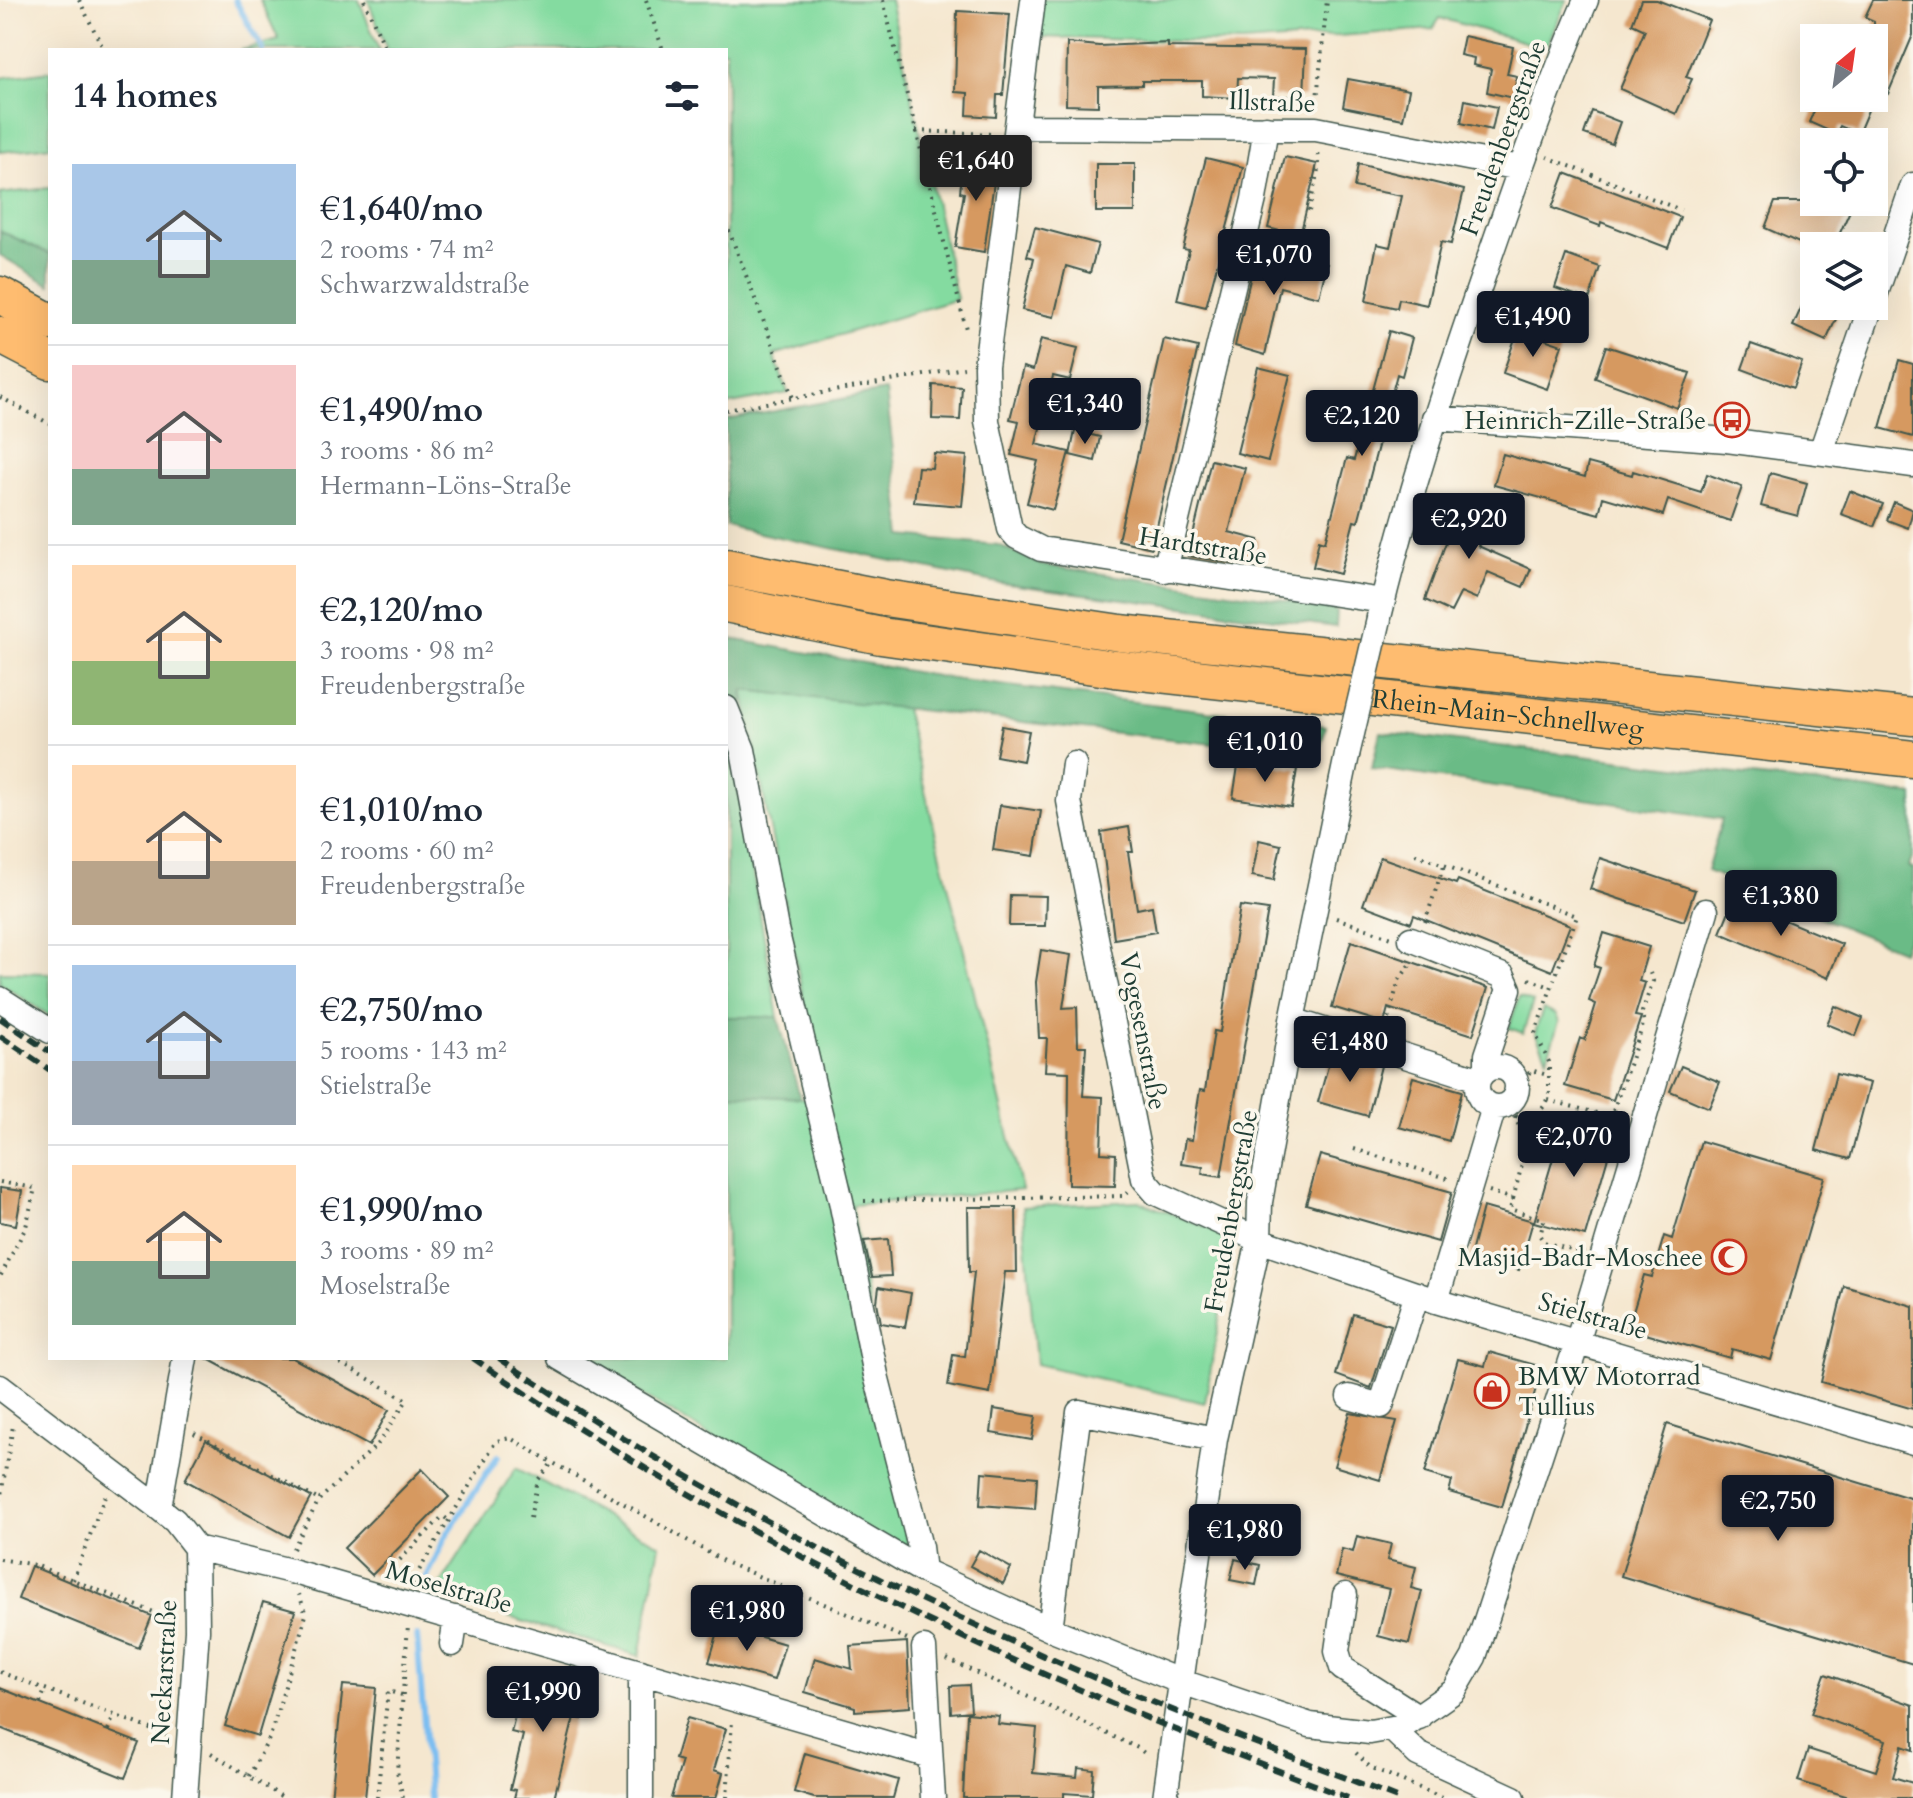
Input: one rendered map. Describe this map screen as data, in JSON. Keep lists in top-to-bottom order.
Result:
{
  "streets": {
    "highway": ["Rhein-Main-Schnellweg"],
    "street": [
      "Illstraße",
      "Freudenbergstraße",
      "Hardtstraße",
      "Vogesenstraße",
      "Stielstraße",
      "Moselstraße",
      "Neckarstraße"
    ]
  },
  "crossings": [
    ["Illstraße", "Freudenbergstraße"],
    ["Freudenbergstraße", "Hardtstraße"],
    ["Freudenbergstraße", "Stielstraße"],
    ["Moselstraße", "Neckarstraße"]
  ],
  "places": {
    "bus stop": ["Heinrich-Zille-Straße"],
    "mosque": ["Masjid-Badr-Moschee"],
    "shop": ["BMW Motorrad Tullius"]
  },
  "north": "top right",
  "page": {
    "heading": "14 homes",
    "price": [
      "€1,640",
      "€1,070",
      "€1,490",
      "€1,340",
      "€2,120",
      "€2,920",
      "€1,010",
      "€1,380",
      "€1,480",
      "€2,070",
      "€2,750",
      "€1,980",
      "€1,980",
      "€1,990"
    ],
    "list": [
      {
        "name": "€1,640/mo",
        "note": "2 rooms · 74 m² · Schwarzwaldstraße"
      },
      {
        "name": "€1,490/mo",
        "note": "3 rooms · 86 m² · Hermann-Löns-Straße"
      },
      {
        "name": "€2,120/mo",
        "note": "3 rooms · 98 m² · Freudenbergstraße"
      },
      {
        "name": "€1,010/mo",
        "note": "2 rooms · 60 m² · Freudenbergstraße"
      },
      {
        "name": "€2,750/mo",
        "note": "5 rooms · 143 m² · Stielstraße"
      },
      {
        "name": "€1,990/mo",
        "note": "3 rooms · 89 m² · Moselstraße"
      }
    ]
  }
}
